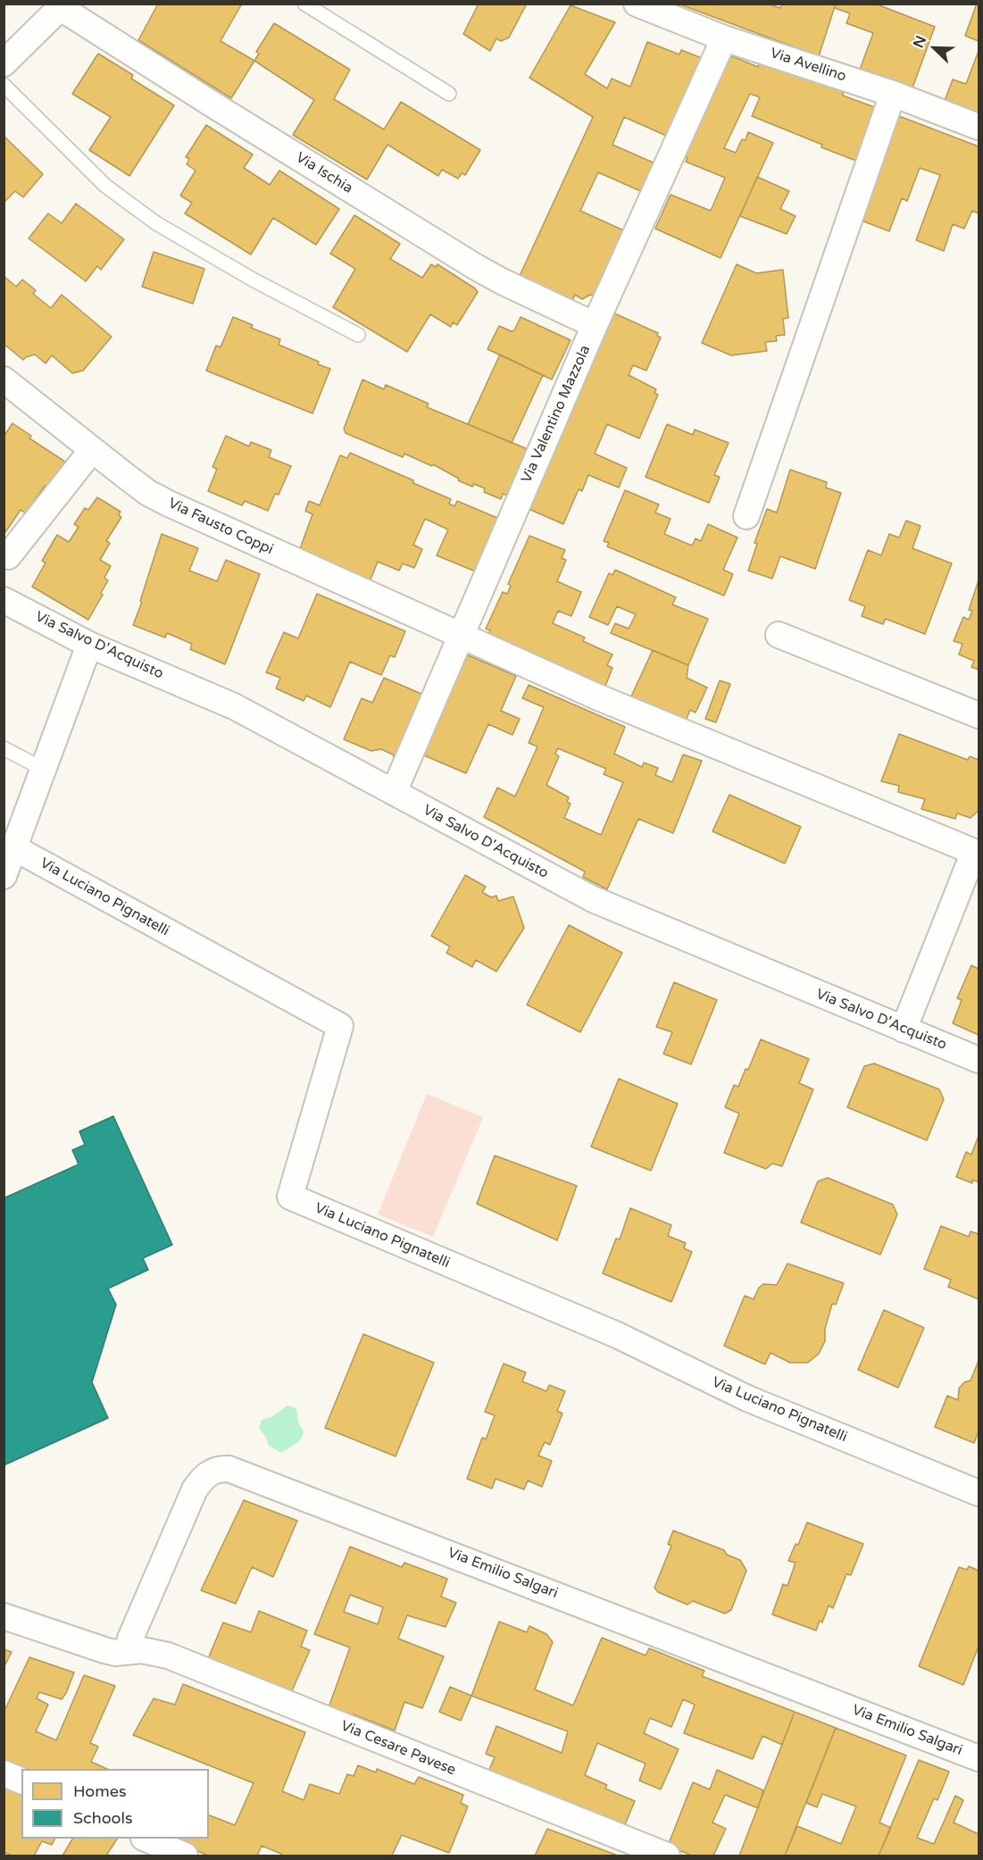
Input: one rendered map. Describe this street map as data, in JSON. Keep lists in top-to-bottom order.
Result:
{
  "streets": {
    "street": [
      "Via Avellino",
      "Via Ischia",
      "Via Valentino Mazzola",
      "Via Fausto Coppi",
      "Via Salvo D'Acquisto",
      "Via Luciano Pignatelli",
      "Via Emilio Salgari",
      "Via Cesare Pavese"
    ]
  },
  "crossings": [
    ["Via Avellino", "Via Valentino Mazzola"],
    ["Via Ischia", "Via Valentino Mazzola"],
    ["Via Valentino Mazzola", "Via Fausto Coppi"],
    ["Via Valentino Mazzola", "Via Salvo D'Acquisto"],
    ["Via Fausto Coppi", "Via Salvo D'Acquisto"],
    ["Via Emilio Salgari", "Via Cesare Pavese"]
  ],
  "legend": ["Homes", "Schools"],
  "north": "top left"
}
